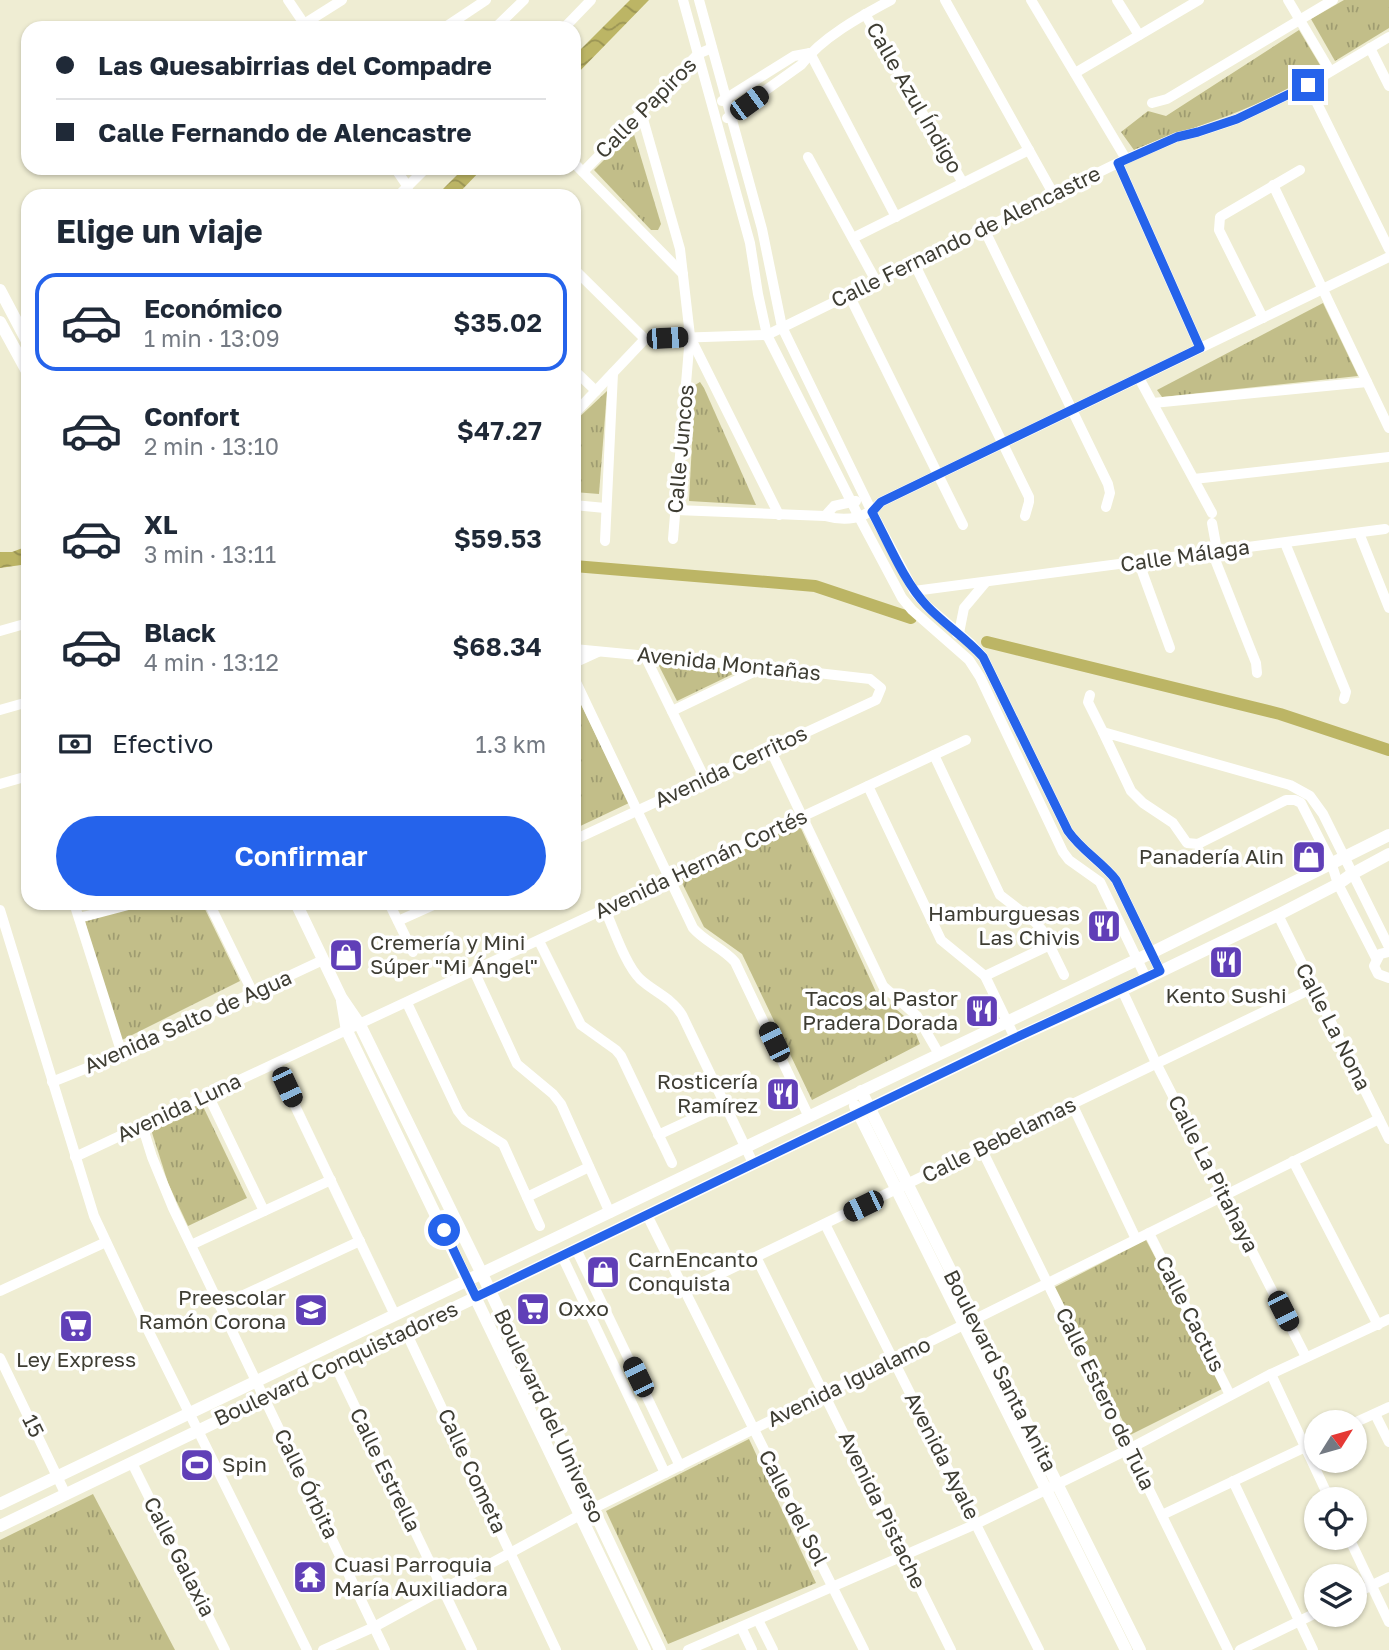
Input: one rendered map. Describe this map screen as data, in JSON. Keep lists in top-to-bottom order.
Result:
{
  "streets": {
    "street": [
      "Calle Azul Índigo",
      "Calle Papiros",
      "Calle Fernando de Alencastre",
      "Calle Juncos",
      "Calle Málaga",
      "Avenida Montañas",
      "Avenida Cerritos",
      "Avenida Hernán Cortés",
      "Avenida Salto de Agua",
      "Calle La Nona",
      "Avenida Luna",
      "Calle Bebelamas",
      "Calle La Pitahaya",
      "Calle Cactus",
      "Boulevard Conquistadores",
      "Boulevard Santa Anita",
      "Avenida Igualamo",
      "Calle Estero de Tula",
      "Boulevard del Universo",
      "15",
      "Avenida Ayale",
      "Calle Estrella",
      "Calle Cometa",
      "Calle Órbita",
      "Calle del Sol",
      "Avenida Pistache",
      "Calle Galaxia"
    ]
  },
  "crossings": [
    ["Calle Papiros", "Calle Juncos"],
    ["Calle Fernando de Alencastre", "Calle Juncos"],
    ["Avenida Montañas", "Avenida Cerritos"],
    ["Avenida Hernán Cortés", "Avenida Luna"],
    ["Avenida Hernán Cortés", "Boulevard del Universo"],
    ["Avenida Salto de Agua", "Boulevard del Universo"],
    ["Calle La Nona", "Calle Bebelamas"],
    ["Calle La Nona", "Boulevard Conquistadores"],
    ["Calle La Nona", "Avenida Igualamo"],
    ["Avenida Luna", "Boulevard del Universo"],
    ["Avenida Luna", "Calle Órbita"],
    ["Calle Bebelamas", "Calle La Pitahaya"],
    ["Calle Bebelamas", "Calle Cactus"],
    ["Calle Bebelamas", "Boulevard Santa Anita"],
    ["Calle Bebelamas", "Calle Estero de Tula"],
    ["Calle Bebelamas", "Avenida Ayale"],
    ["Calle Bebelamas", "Calle del Sol"],
    ["Calle Bebelamas", "Avenida Pistache"],
    ["Calle La Pitahaya", "Boulevard Conquistadores"],
    ["Calle La Pitahaya", "Avenida Igualamo"],
    ["Calle Cactus", "Avenida Igualamo"],
    ["Boulevard Conquistadores", "Boulevard Santa Anita"],
    ["Boulevard Conquistadores", "Boulevard del Universo"],
    ["Boulevard Conquistadores", "15"],
    ["Boulevard Conquistadores", "Calle Estrella"],
    ["Boulevard Conquistadores", "Calle Cometa"],
    ["Boulevard Conquistadores", "Calle Órbita"],
    ["Boulevard Conquistadores", "Calle del Sol"],
    ["Boulevard Conquistadores", "Calle Galaxia"],
    ["Boulevard Santa Anita", "Avenida Igualamo"],
    ["Avenida Igualamo", "Calle Estero de Tula"],
    ["Avenida Igualamo", "Boulevard del Universo"],
    ["Avenida Igualamo", "Avenida Ayale"],
    ["Avenida Igualamo", "Calle Estrella"],
    ["Avenida Igualamo", "Calle Cometa"],
    ["Avenida Igualamo", "Calle Órbita"],
    ["Avenida Igualamo", "Calle del Sol"],
    ["Avenida Igualamo", "Avenida Pistache"]
  ],
  "places": {
    "shop": ["Panadería Alin", "Cremería y Mini Súper \"Mi Ángel\"", "CarnEncanto Conquista"],
    "restaurant": [
      "Hamburguesas Las Chivis",
      "Kento Sushi",
      "Tacos al Pastor Pradera Dorada",
      "Rosticería Ramírez"
    ],
    "supermarket": ["Oxxo", "Ley Express"],
    "school or university": ["Preescolar Ramón Corona"],
    "sports": ["Spin"],
    "temple": ["Cuasi Parroquia María Auxiliadora"]
  },
  "north": "top right",
  "page": {
    "banner": ["Las Quesabirrias del Compadre", "Calle Fernando de Alencastre"],
    "heading": "Elige un viaje",
    "list": [
      {
        "name": "Económico",
        "note": "1 min · 13:09",
        "value": "$35.02"
      },
      {
        "name": "Confort",
        "note": "2 min · 13:10",
        "value": "$47.27"
      },
      {
        "name": "XL",
        "note": "3 min · 13:11",
        "value": "$59.53"
      },
      {
        "name": "Black",
        "note": "4 min · 13:12",
        "value": "$68.34"
      }
    ],
    "pay": ["Efectivo", "1.3 km"],
    "buttons": "Confirmar"
  }
}
